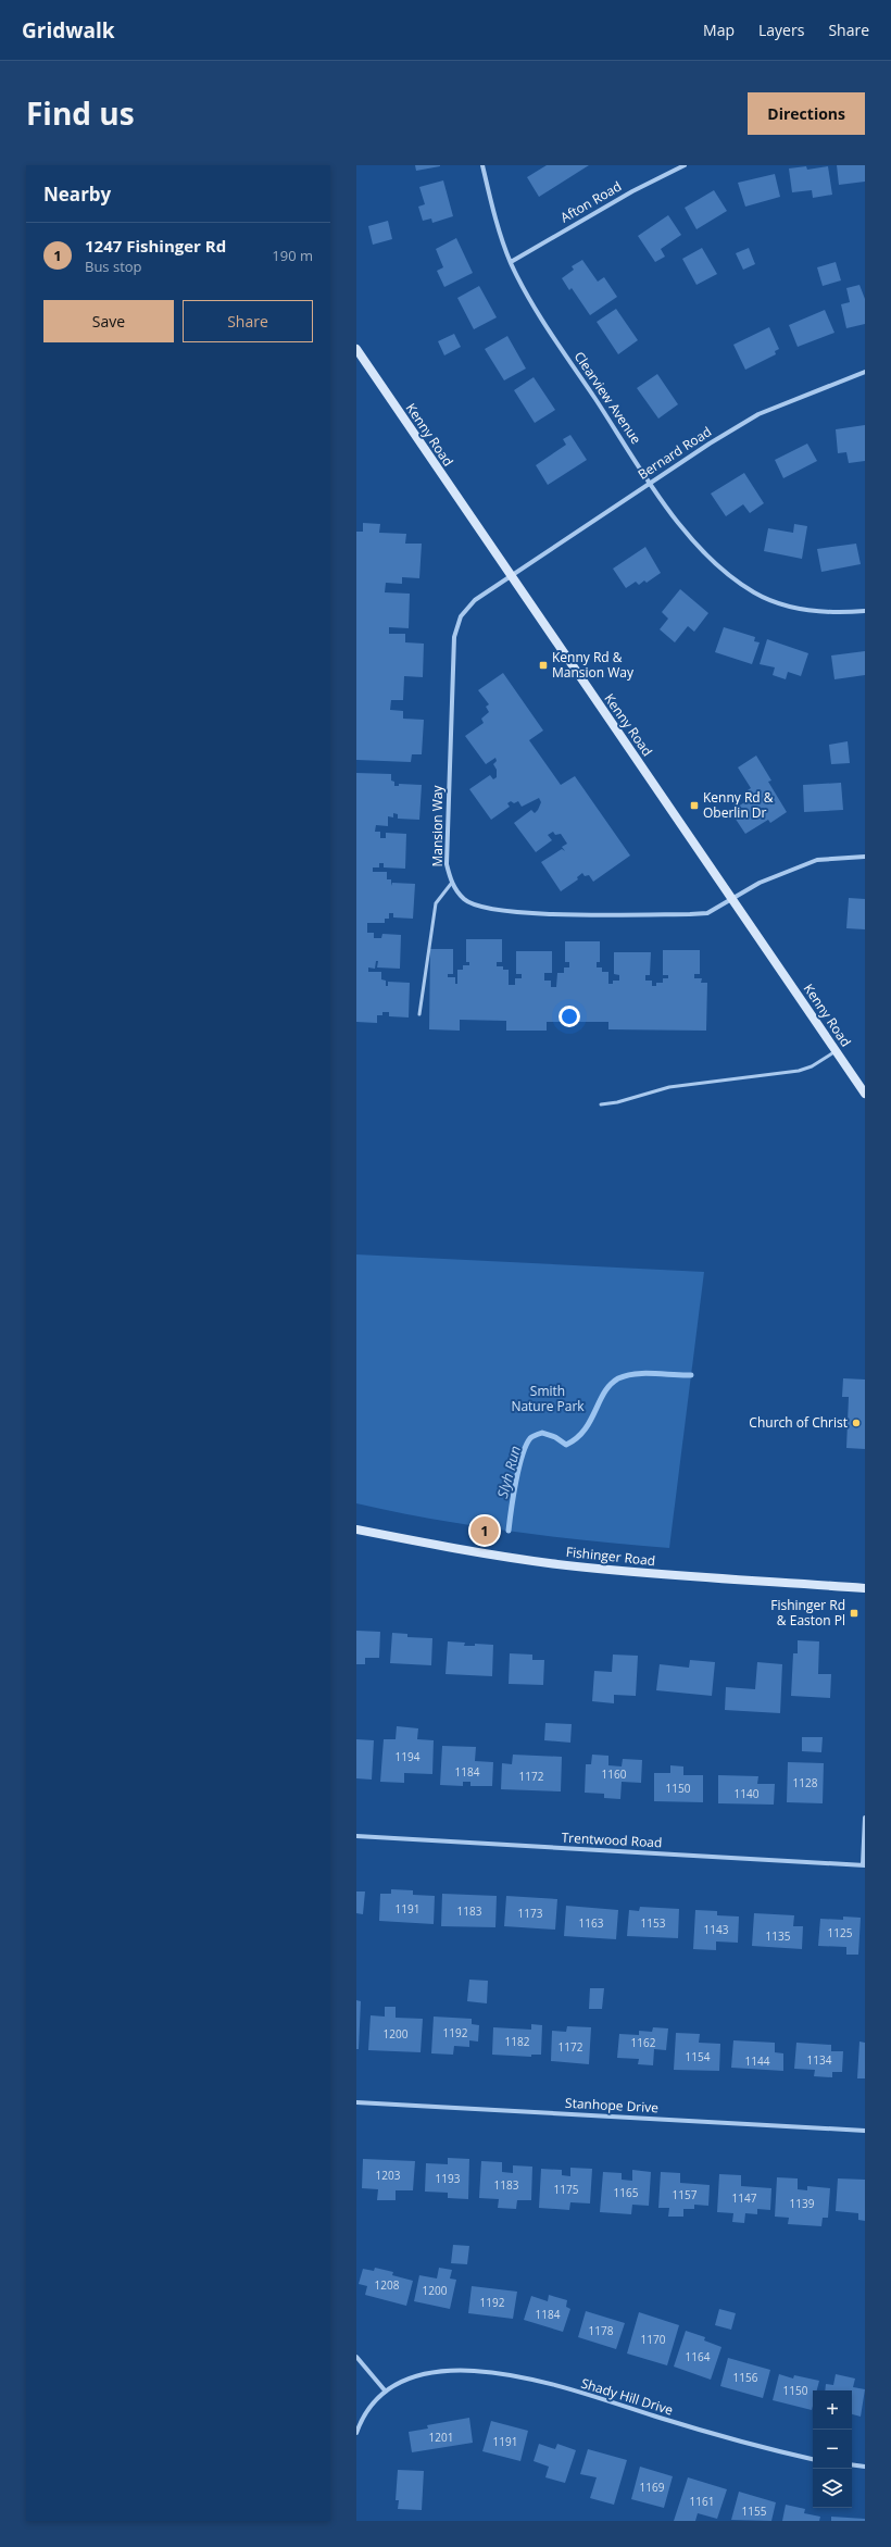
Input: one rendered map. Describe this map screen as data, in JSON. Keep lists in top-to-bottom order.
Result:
{
  "streets": {
    "main road": ["Kenny Road", "Fishinger Road"],
    "street": [
      "Afton Road",
      "Clearview Avenue",
      "Bernard Road",
      "Mansion Way",
      "Trentwood Road",
      "Stanhope Drive",
      "Shady Hill Drive"
    ]
  },
  "crossings": [
    ["Afton Road", "Clearview Avenue"],
    ["Clearview Avenue", "Bernard Road"],
    ["Kenny Road", "Bernard Road"],
    ["Kenny Road", "Mansion Way"],
    ["Bernard Road", "Mansion Way"]
  ],
  "water": ["Slyh Run"],
  "parks": ["Smith Nature Park"],
  "places": {
    "transit": ["Kenny Rd & Mansion Way", "Kenny Rd & Oberlin Dr", "Fishinger Rd & Easton Pl"],
    "other": ["Church of Christ"]
  },
  "house_numbers": [
    "1194",
    "1184",
    "1160",
    "1172",
    "1128",
    "1150",
    "1140",
    "1191",
    "1183",
    "1173",
    "1163",
    "1153",
    "1143",
    "1125",
    "1135",
    "1192",
    "1200",
    "1182",
    "1162",
    "1172",
    "1154",
    "1134",
    "1144",
    "1203",
    "1193",
    "1183",
    "1175",
    "1165",
    "1157",
    "1147",
    "1139",
    "1208",
    "1200",
    "1192",
    "1184",
    "1178",
    "1170",
    "1164",
    "1156",
    "1150",
    "1201",
    "1191",
    "1169",
    "1161",
    "1155"
  ],
  "page": {
    "header": "Gridwalk",
    "nav": ["Map", "Layers", "Share"],
    "title": "Find us",
    "buttons": [
      "Directions",
      ["Save", "Share"]
    ],
    "heading": "Nearby",
    "list": [
      {
        "mark": "1",
        "name": "1247 Fishinger Rd",
        "note": "Bus stop",
        "value": "190 m"
      }
    ],
    "pins": "1",
    "map_buttons": ["+", "−"]
  }
}
